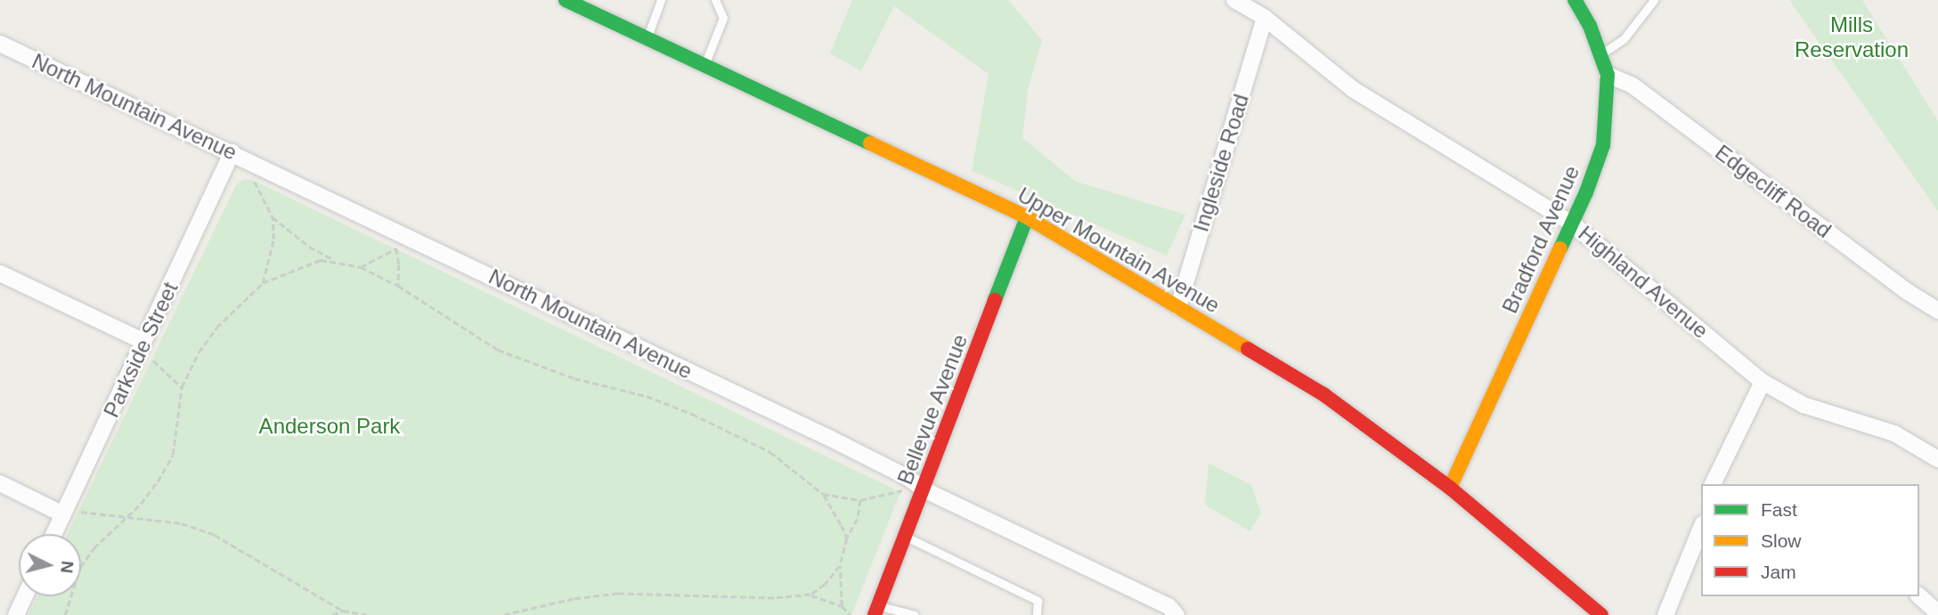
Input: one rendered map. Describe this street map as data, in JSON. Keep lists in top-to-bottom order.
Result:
{
  "streets": {
    "street": [
      "North Mountain Avenue",
      "Ingleside Road",
      "Edgecliff Road",
      "Bradford Avenue",
      "Upper Mountain Avenue",
      "Highland Avenue",
      "Parkside Street",
      "Bellevue Avenue"
    ]
  },
  "crossings": [
    ["North Mountain Avenue", "Parkside Street"],
    ["North Mountain Avenue", "Bellevue Avenue"],
    ["Ingleside Road", "Upper Mountain Avenue"],
    ["Ingleside Road", "Highland Avenue"],
    ["Edgecliff Road", "Bradford Avenue"],
    ["Bradford Avenue", "Upper Mountain Avenue"],
    ["Bradford Avenue", "Highland Avenue"],
    ["Upper Mountain Avenue", "Bellevue Avenue"]
  ],
  "parks": ["Mills Reservation", "Anderson Park"],
  "legend": ["Fast", "Slow", "Jam"],
  "north": "right"
}
